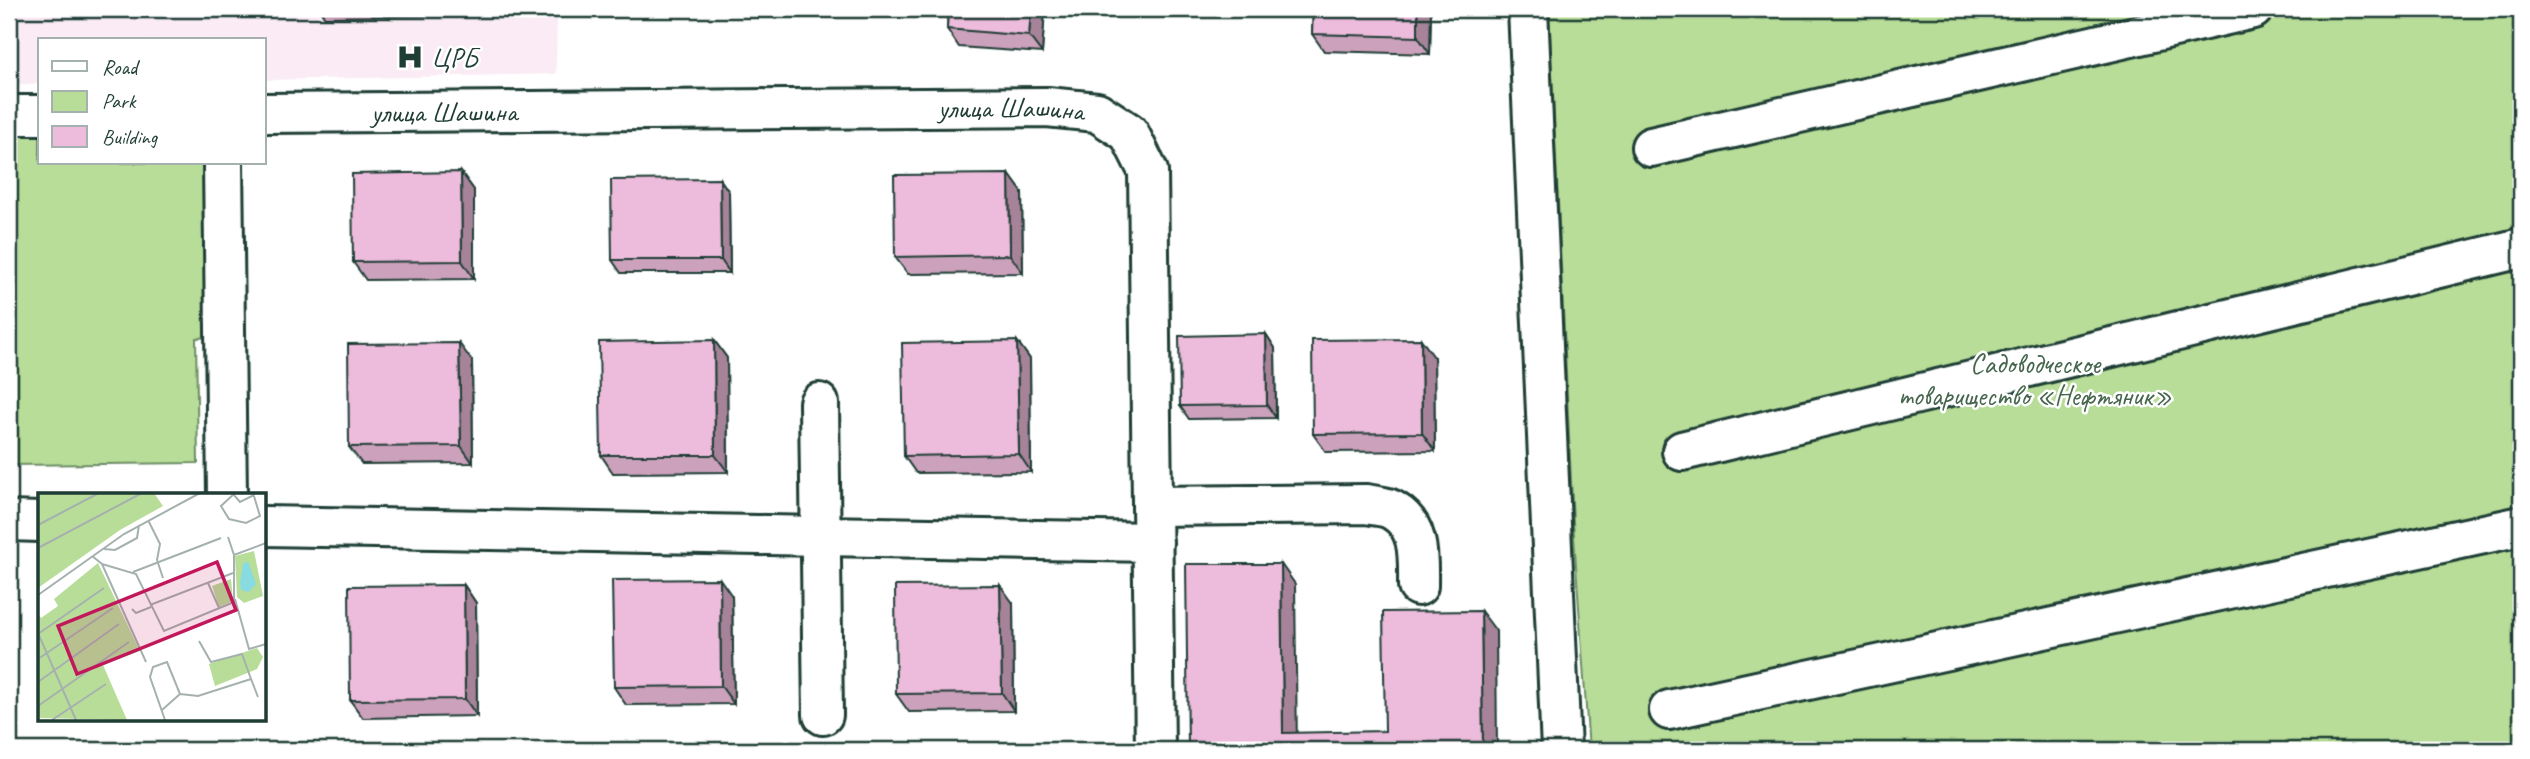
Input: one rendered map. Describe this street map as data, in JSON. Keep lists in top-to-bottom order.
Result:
{
  "streets": {
    "street": ["улица Шашина"]
  },
  "parks": ["Садоводческое товарищество «Нефтяник»"],
  "places": {
    "hospital": ["ЦРБ"]
  },
  "legend": ["Road", "Park", "Building"]
}
